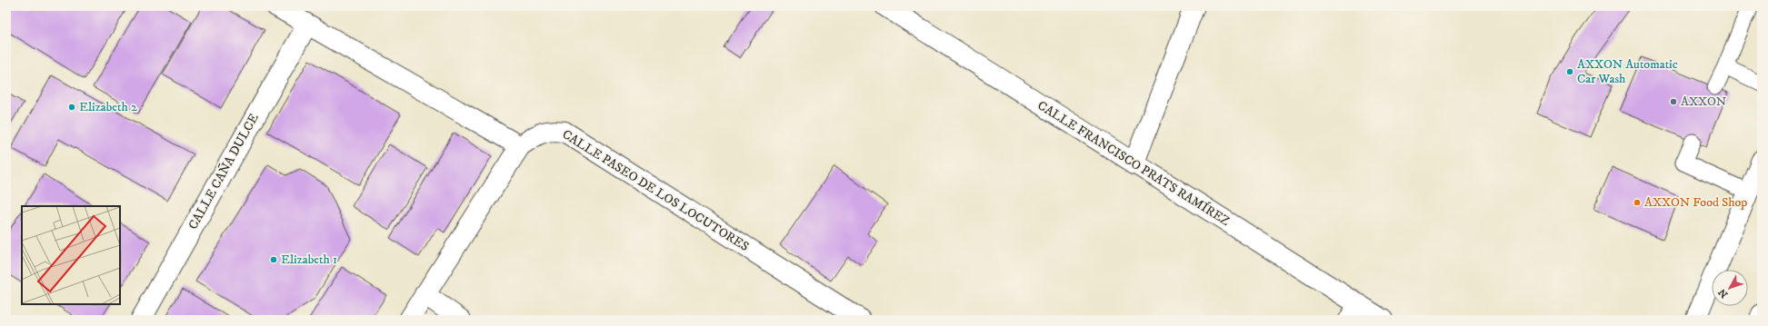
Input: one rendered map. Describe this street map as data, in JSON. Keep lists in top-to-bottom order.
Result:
{
  "streets": {
    "street": ["CALLE FRANCISCO PRATS RAMÍREZ", "CALLE CAÑA DULCE", "CALLE PASEO DE LOS LOCUTORES"]
  },
  "places": [
    "AXXON Automatic Car Wash",
    "AXXON",
    "Elizabeth 2",
    "AXXON Food Shop",
    "Elizabeth 1"
  ],
  "north": "bottom left"
}
